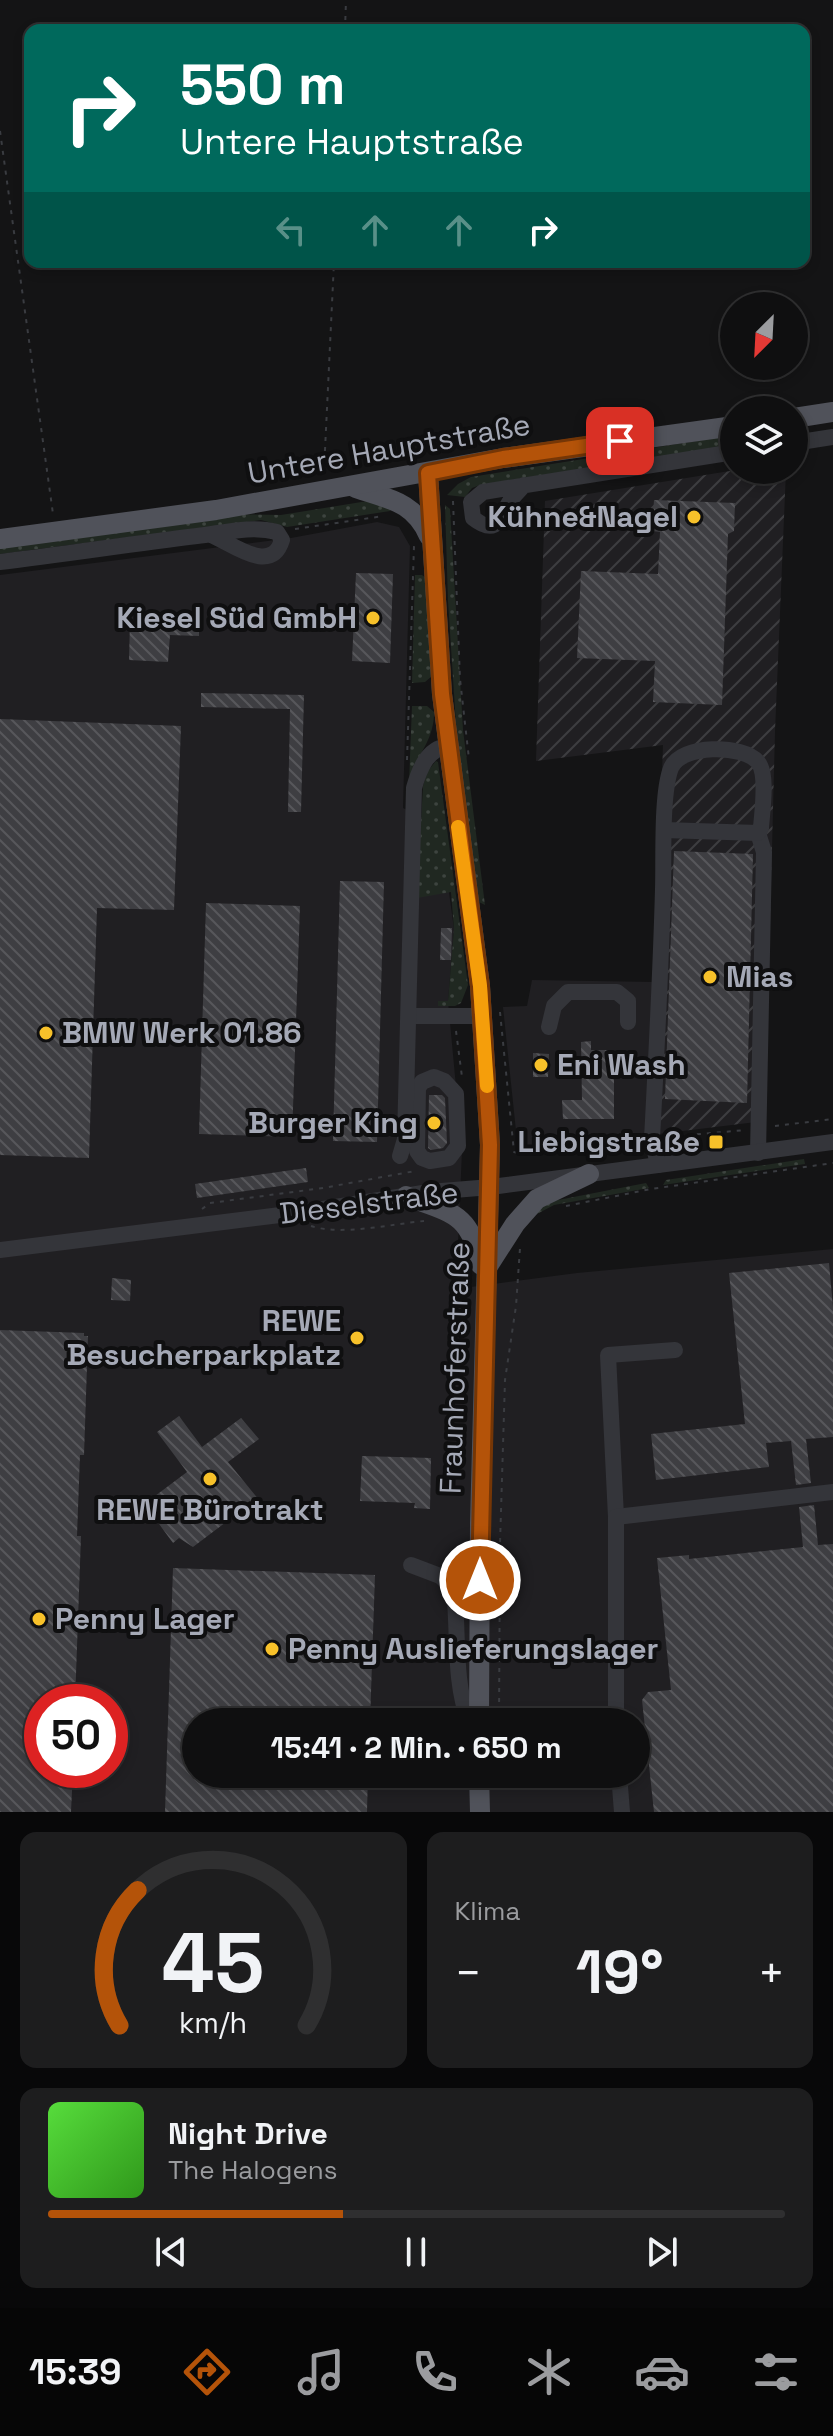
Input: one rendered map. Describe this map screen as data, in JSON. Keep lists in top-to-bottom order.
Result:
{
  "streets": {
    "main road": ["Untere Hauptstraße", "Fraunhoferstraße"],
    "street": ["Dieselstraße"]
  },
  "crossings": [
    ["Untere Hauptstraße", "Fraunhoferstraße"],
    ["Dieselstraße", "Fraunhoferstraße"]
  ],
  "places": {
    "other": [
      "Kühne&Nagel",
      "Kiesel Süd GmbH",
      "Mias",
      "BMW Werk 01.86",
      "Eni Wash",
      "Burger King",
      "REWE Besucherparkplatz",
      "REWE Bürotrakt",
      "Penny Lager",
      "Penny Auslieferungslager"
    ],
    "transit": ["Liebigstraße"]
  },
  "north": "bottom left",
  "page": {
    "turn": ["550 m", "Untere Hauptstraße"],
    "limit": "50",
    "trip": "15:41 · 2 Min. · 650 m",
    "tile": "Klima",
    "heat": ["−", "19°", "+"],
    "song": ["Night Drive", "The Halogens"],
    "tabs": "15:39",
    "gauge": ["45", "km/h"]
  }
}
